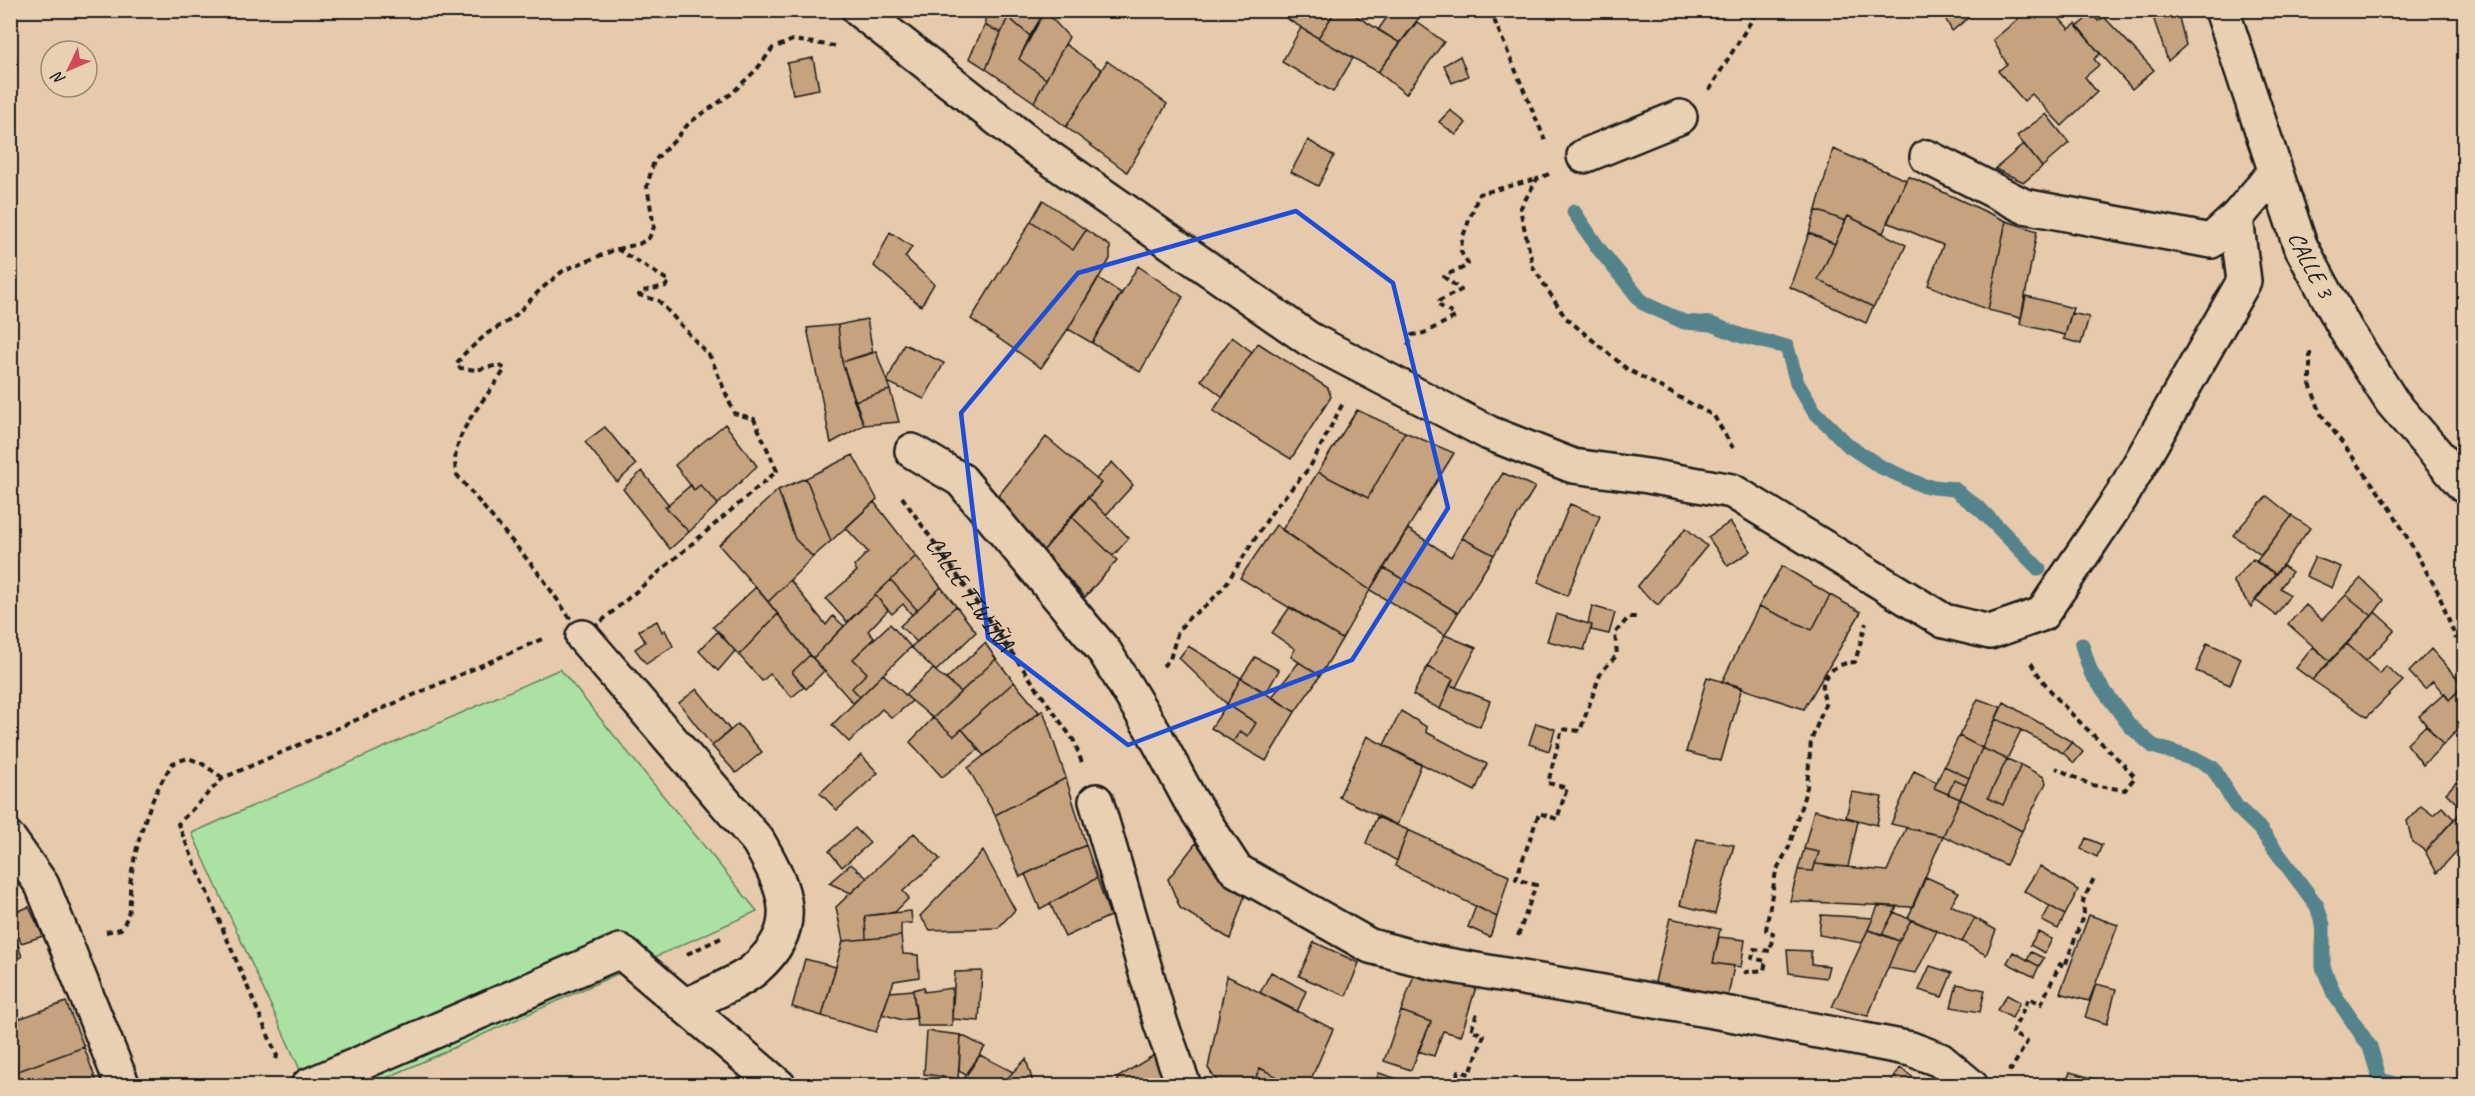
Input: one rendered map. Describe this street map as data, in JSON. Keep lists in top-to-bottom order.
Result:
{
  "streets": {
    "street": ["CALLE 3"],
    "path": ["CALLE TIWIÑA"]
  },
  "north": "bottom left"
}
